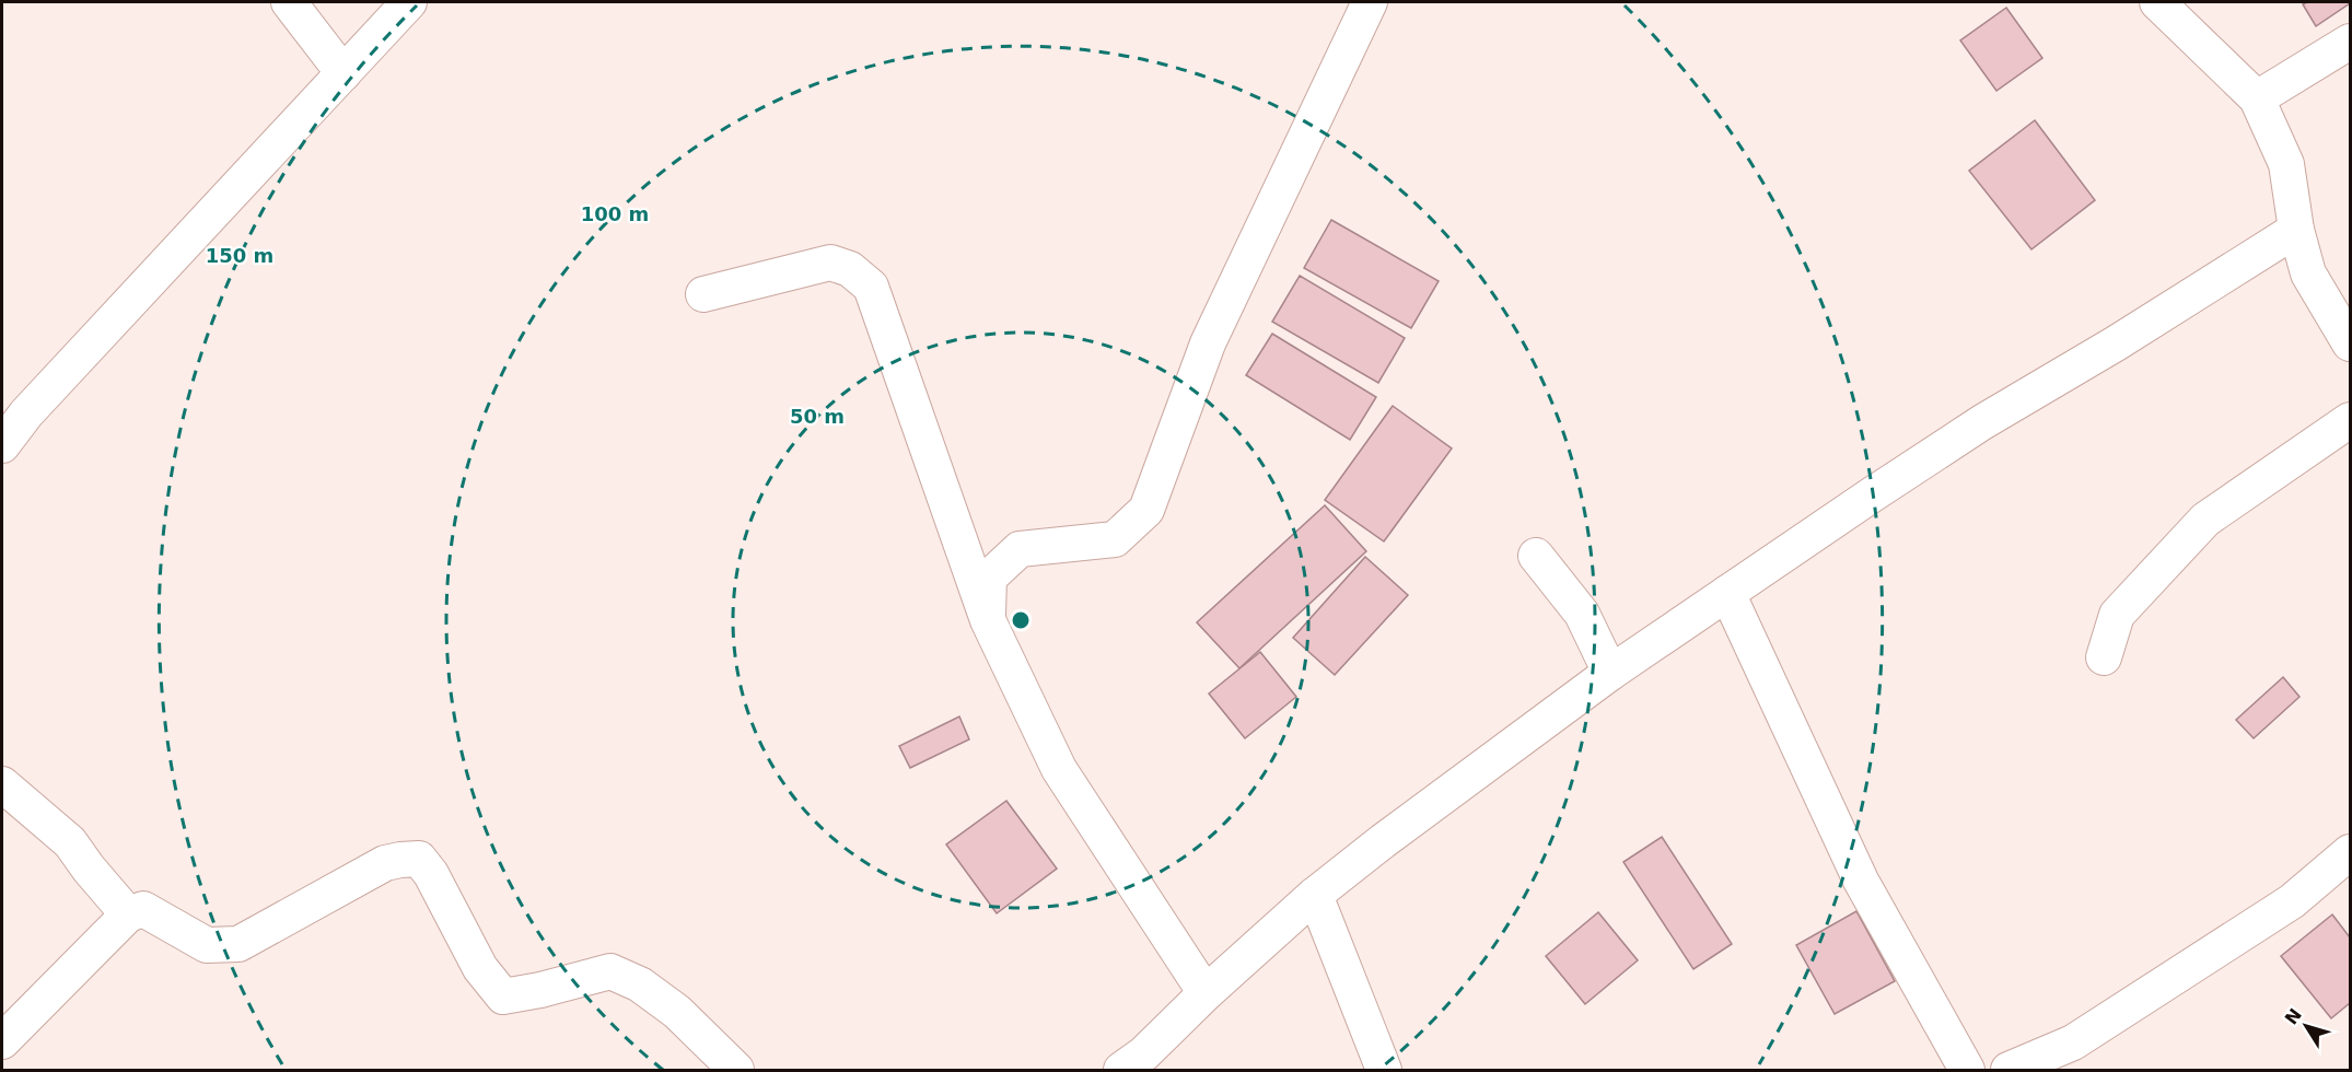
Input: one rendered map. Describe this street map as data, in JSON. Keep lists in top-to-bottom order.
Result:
{
  "north": "top left",
  "rings": ["100 m", "150 m", "50 m"]
}
